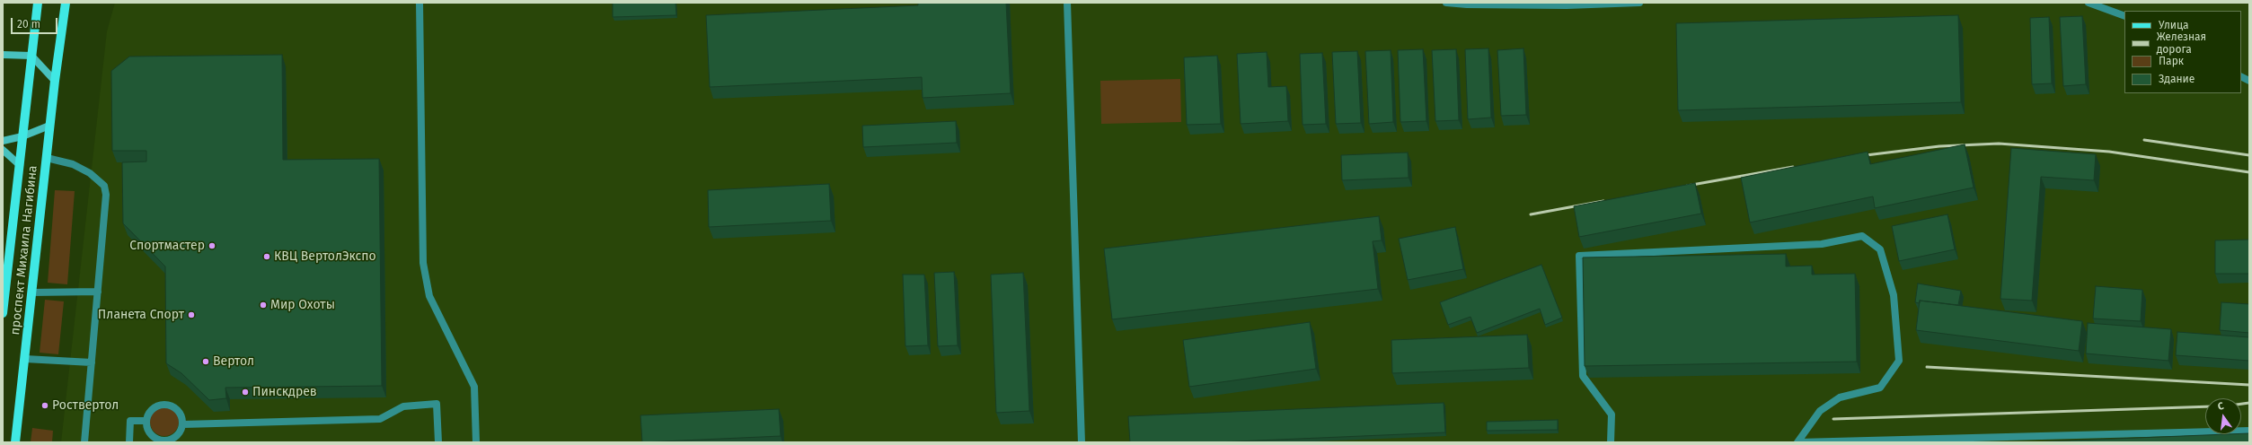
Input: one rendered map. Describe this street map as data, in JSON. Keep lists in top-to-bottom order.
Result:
{
  "streets": {
    "main road": ["проспект Михаила Нагибина"]
  },
  "places": [
    "Спортмастер",
    "КВЦ ВертолЭкспо",
    "Мир Охоты",
    "Планета Спорт",
    "Вертол",
    "Пинскдрев",
    "Роствертол"
  ],
  "legend": [
    "Улица",
    "Железная дорога",
    "Парк",
    "Здание"
  ],
  "scale_bar": "20 m",
  "north": "top"
}
